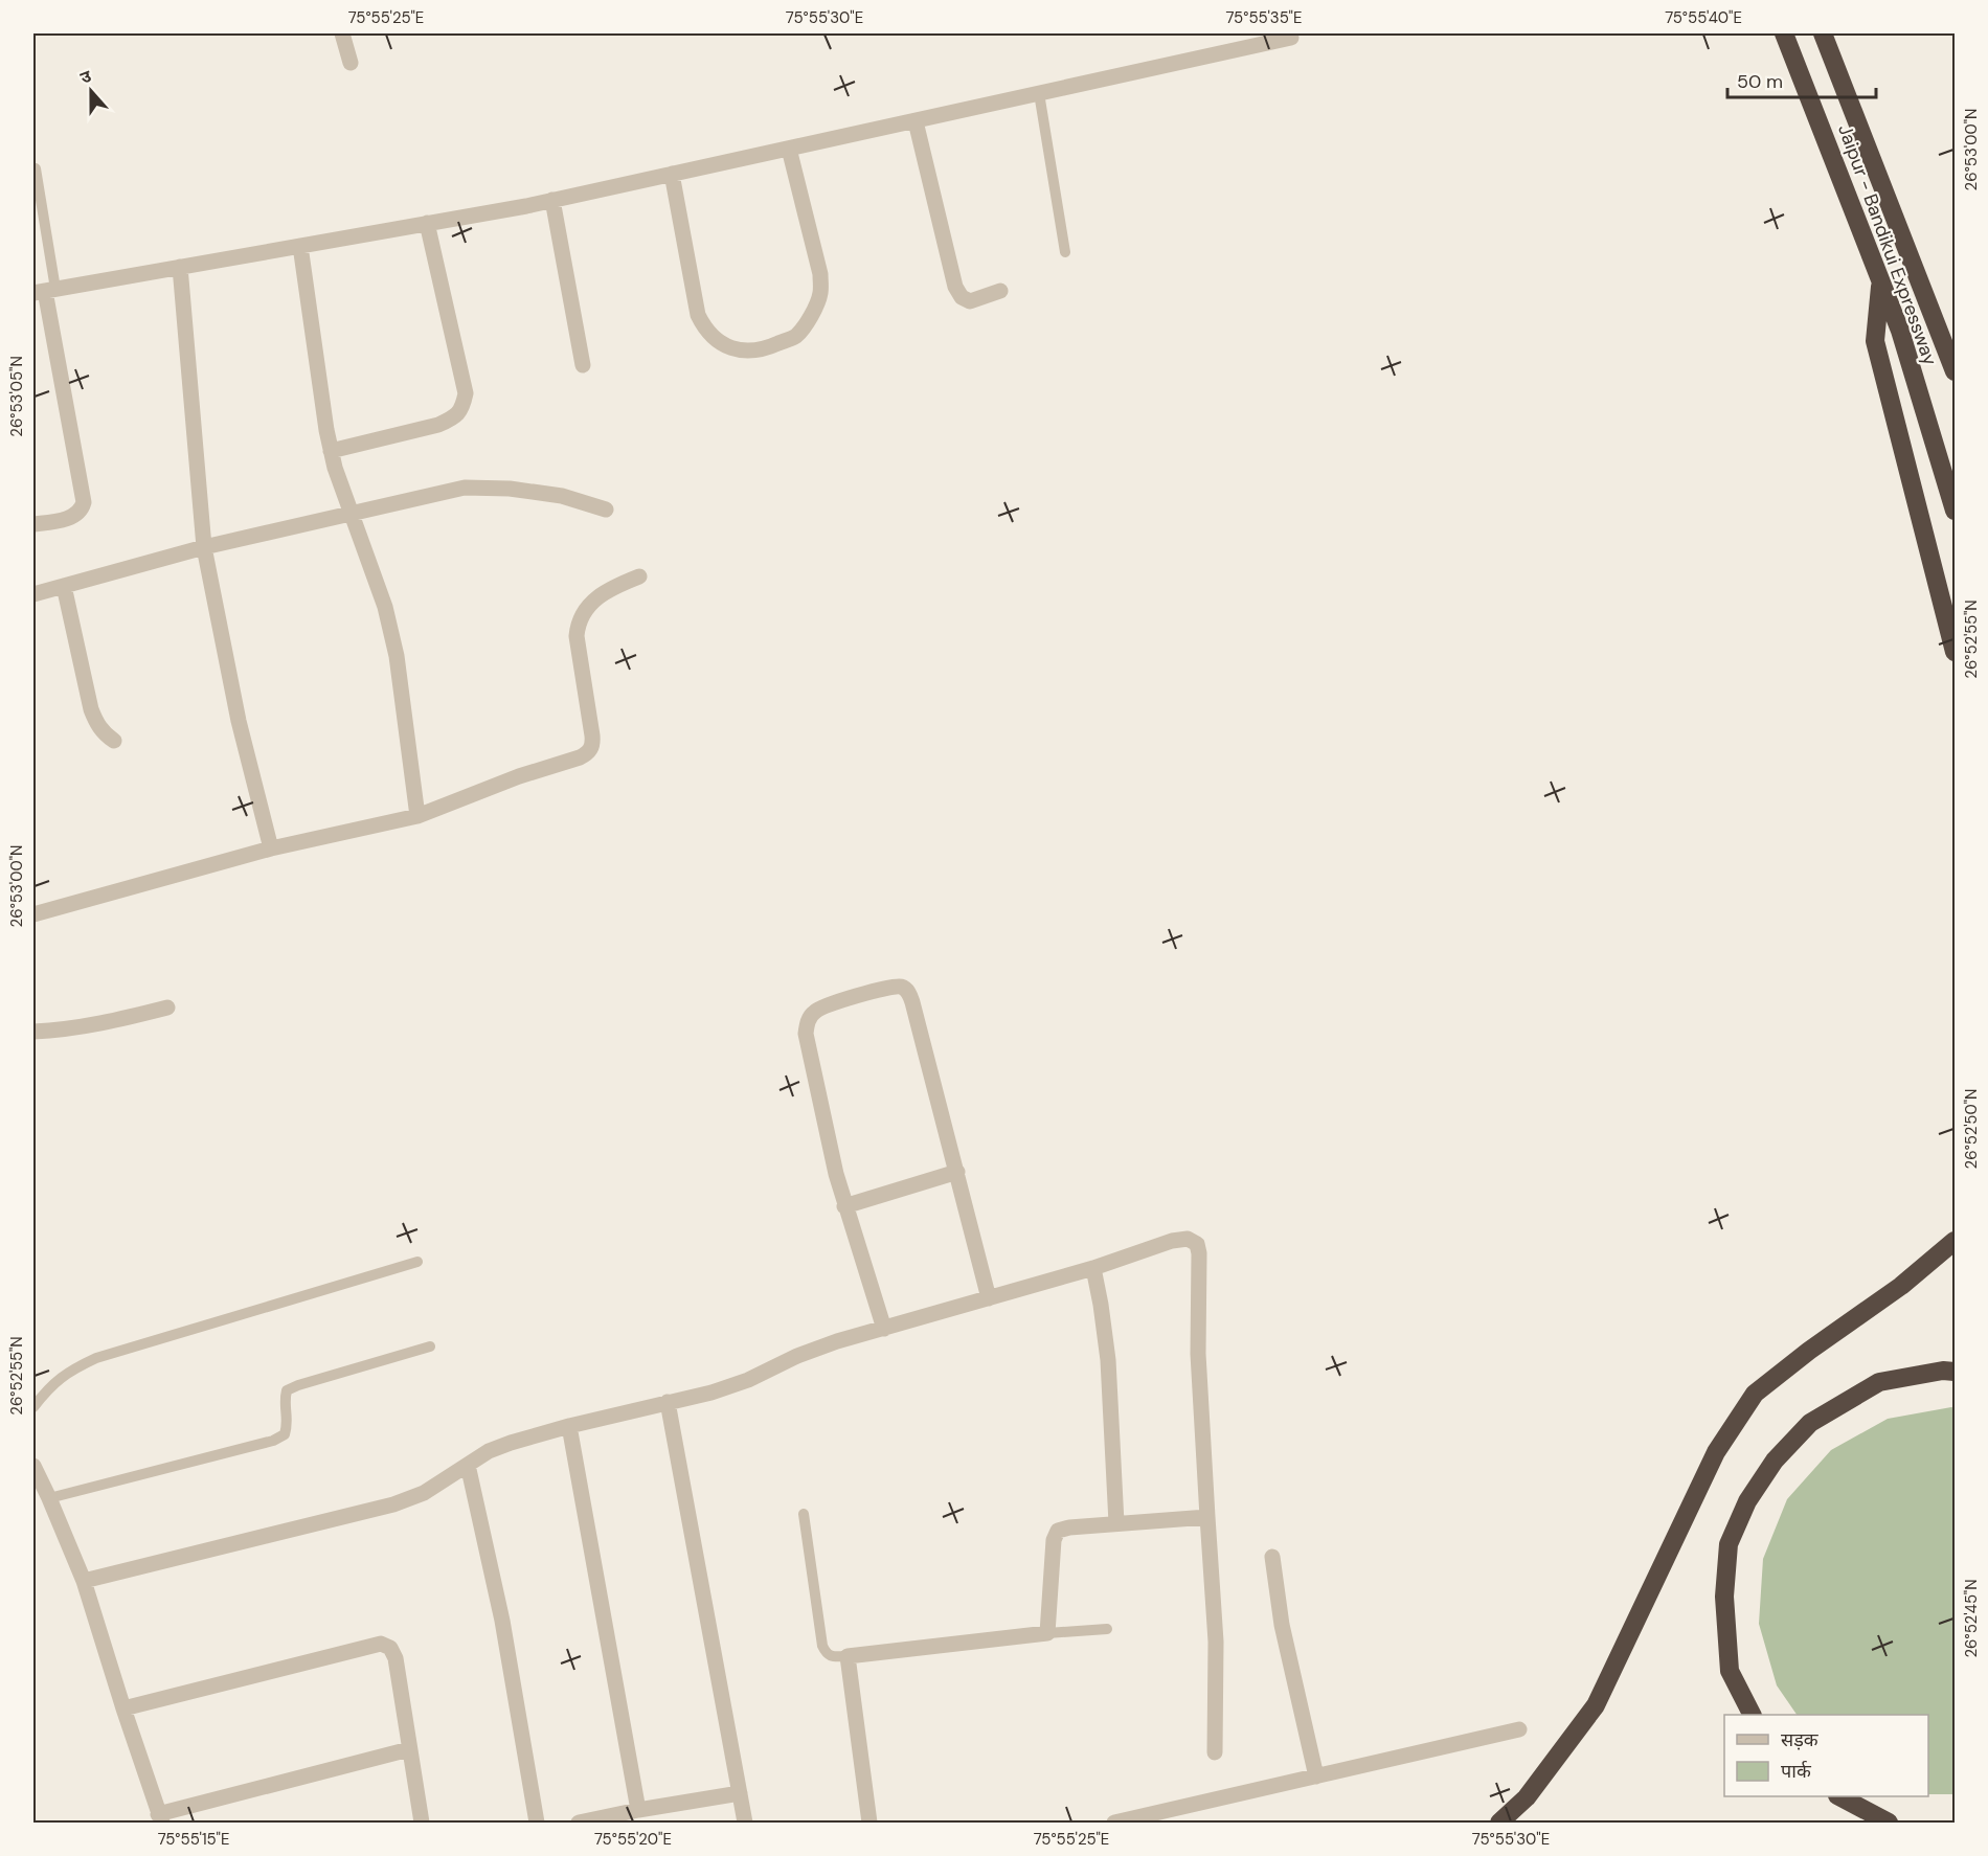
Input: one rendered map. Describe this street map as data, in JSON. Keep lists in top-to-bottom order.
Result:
{
  "streets": {
    "highway": ["Jaipur - Bandikui Expressway"]
  },
  "legend": ["सड़क", "पार्क"],
  "scale_bar": "50 m",
  "north": "top",
  "coordinates": [
    "75°55'25\"E",
    "75°55'30\"E",
    "75°55'35\"E",
    "75°55'40\"E",
    "26°53'00\"N",
    "26°53'05\"N",
    "26°52'55\"N",
    "26°52'50\"N",
    "26°52'45\"N",
    "75°55'15\"E",
    "75°55'20\"E"
  ]
}
